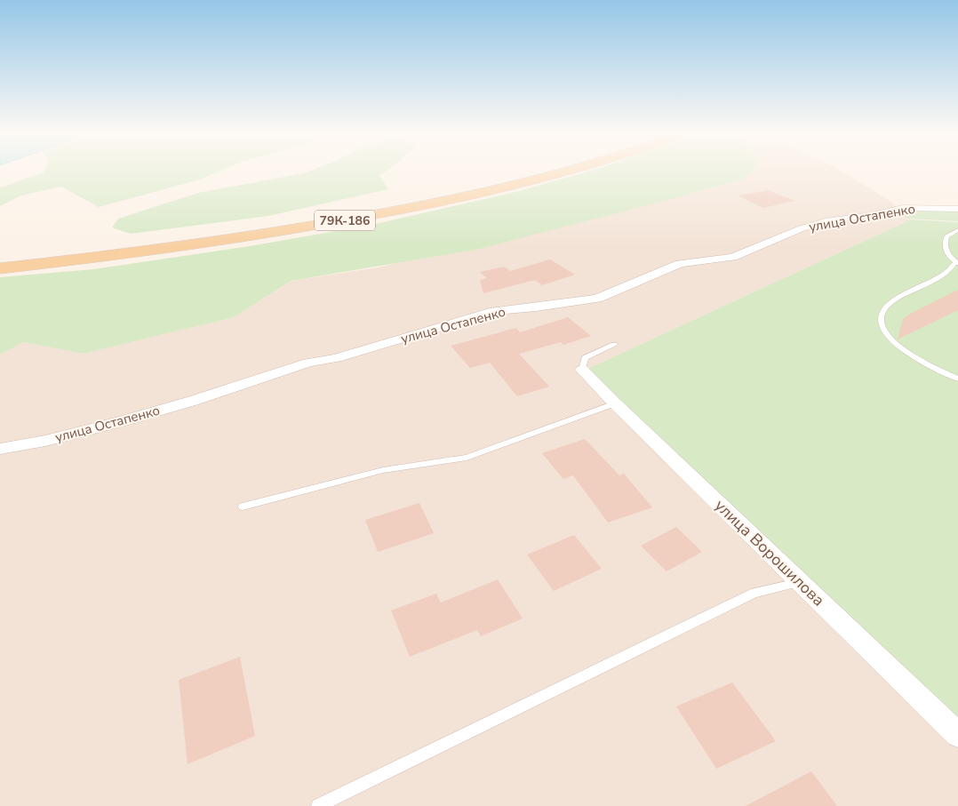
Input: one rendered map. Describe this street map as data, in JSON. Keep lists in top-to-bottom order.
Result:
{
  "streets": {
    "main road": ["79К-186"],
    "street": ["улица Остапенко", "улица Ворошилова"]
  }
}
